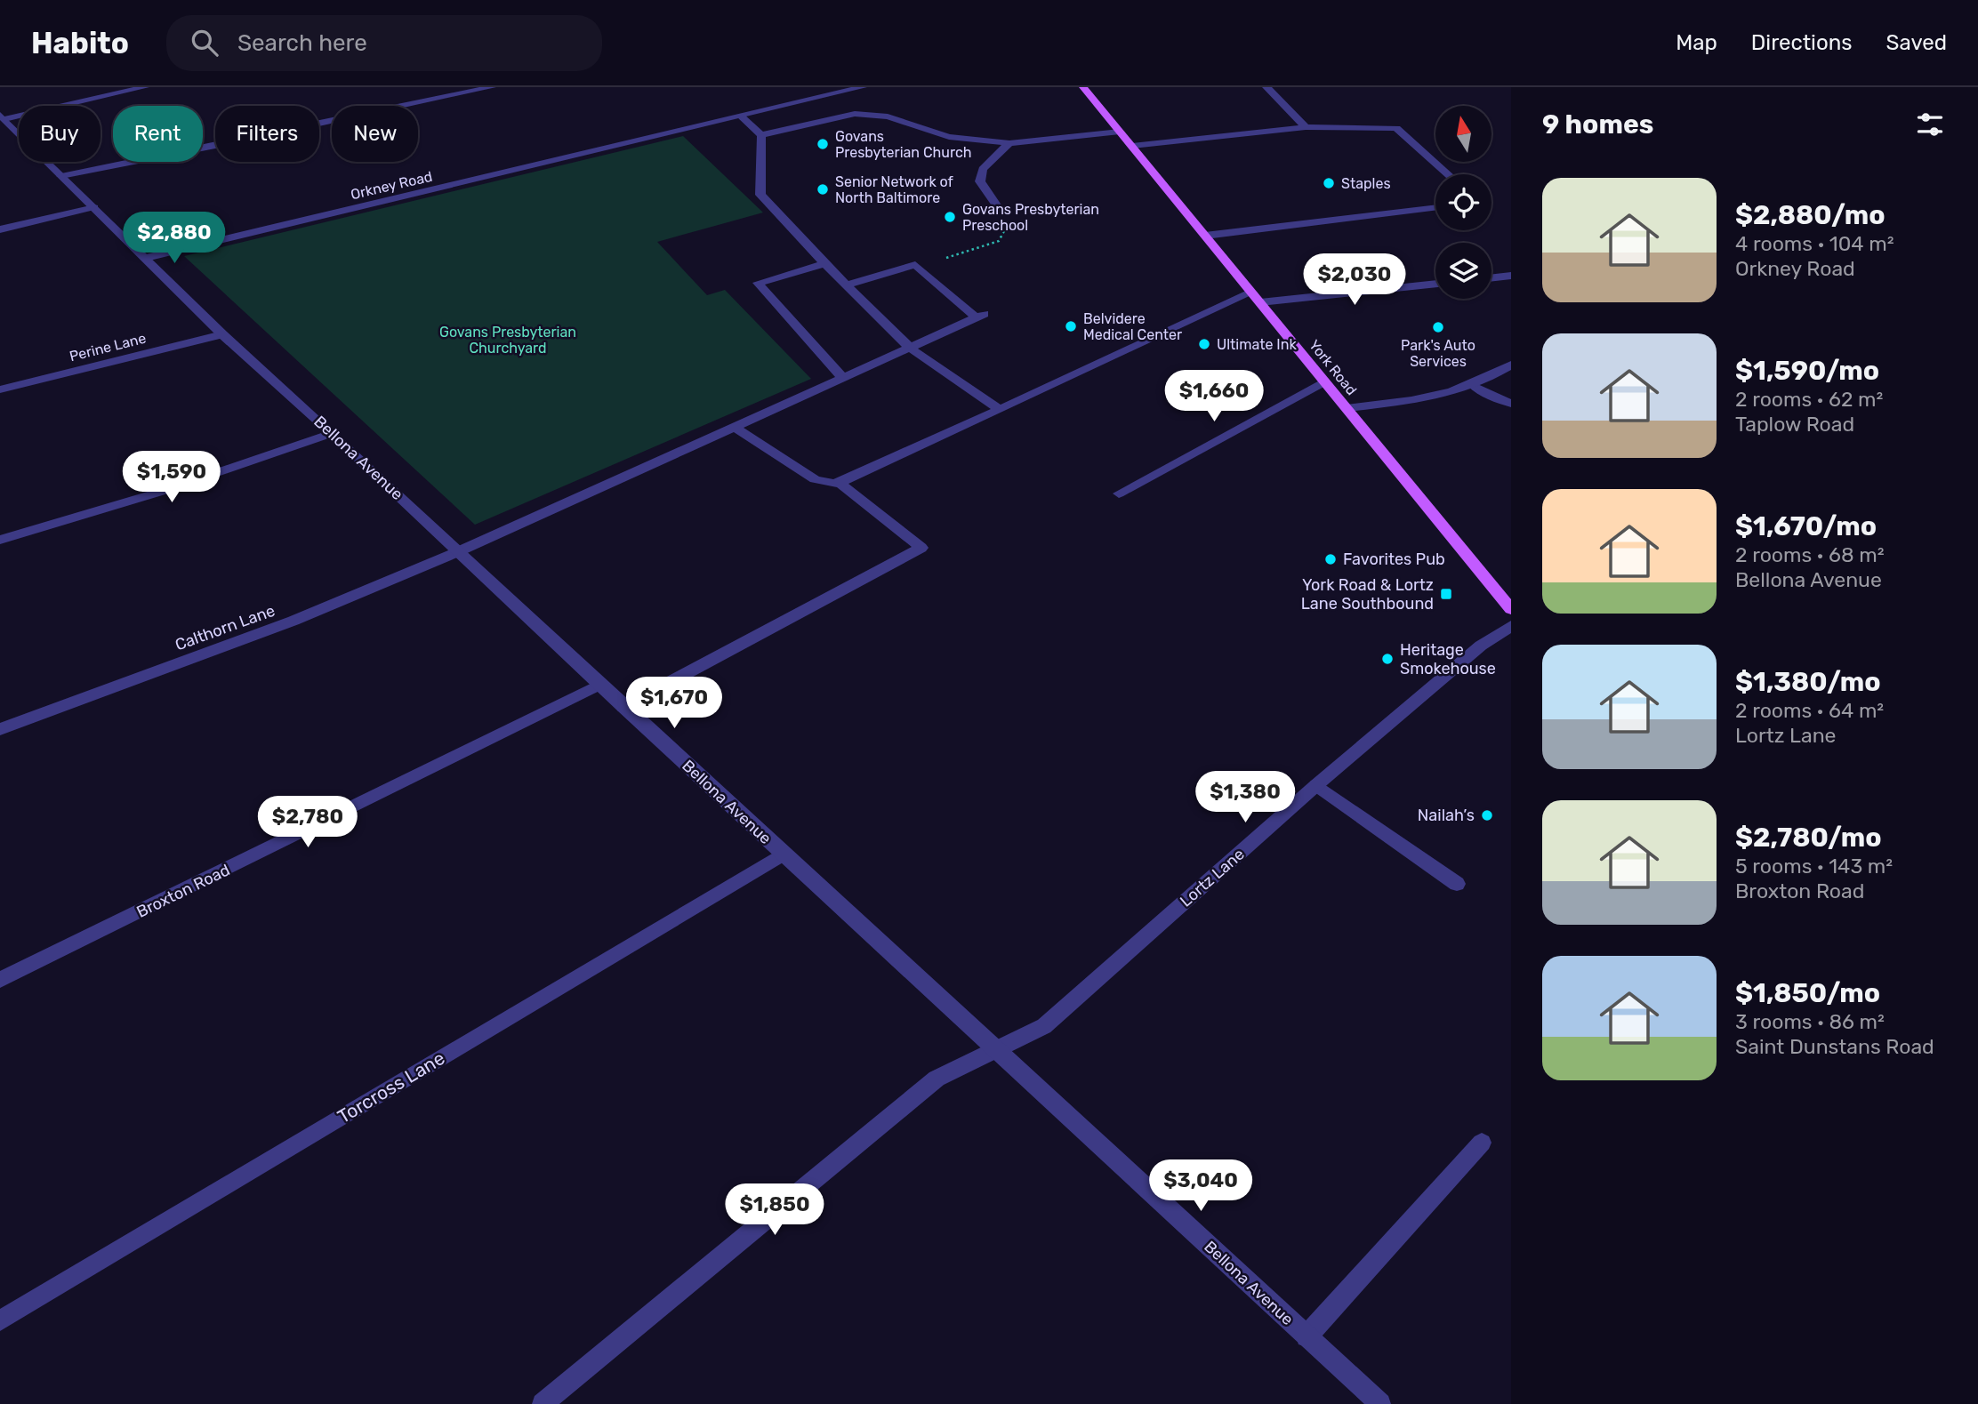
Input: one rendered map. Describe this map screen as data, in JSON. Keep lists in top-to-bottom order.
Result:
{
  "streets": {
    "main road": ["York Road"],
    "street": [
      "Orkney Road",
      "Perine Lane",
      "Bellona Avenue",
      "Calthorn Lane",
      "Lortz Lane",
      "Broxton Road",
      "Torcross Lane"
    ]
  },
  "crossings": [
    ["Orkney Road", "Bellona Avenue"],
    ["Perine Lane", "Bellona Avenue"],
    ["Bellona Avenue", "Calthorn Lane"],
    ["Bellona Avenue", "Lortz Lane"],
    ["Bellona Avenue", "Broxton Road"],
    ["Bellona Avenue", "Torcross Lane"]
  ],
  "parks": ["Govans Presbyterian Churchyard"],
  "places": {
    "other": [
      "Govans Presbyterian Church",
      "Staples",
      "Senior Network of North Baltimore",
      "Govans Presbyterian Preschool",
      "Belvidere Medical Center",
      "Park's Auto Services",
      "Ultimate Ink",
      "Favorites Pub",
      "Heritage Smokehouse",
      "Nailah’s"
    ],
    "transit": ["York Road & Lortz Lane Southbound"]
  },
  "north": "top",
  "page": {
    "header": "Habito",
    "search": "Search here",
    "nav": ["Map", "Directions", "Saved"],
    "heading": "9 homes",
    "chip": [
      "Buy",
      "Rent",
      "Filters",
      "New"
    ],
    "list": [
      {
        "name": "$2,880/mo",
        "note": "4 rooms · 104 m² · Orkney Road"
      },
      {
        "name": "$1,590/mo",
        "note": "2 rooms · 62 m² · Taplow Road"
      },
      {
        "name": "$1,670/mo",
        "note": "2 rooms · 68 m² · Bellona Avenue"
      },
      {
        "name": "$1,380/mo",
        "note": "2 rooms · 64 m² · Lortz Lane"
      },
      {
        "name": "$2,780/mo",
        "note": "5 rooms · 143 m² · Broxton Road"
      },
      {
        "name": "$1,850/mo",
        "note": "3 rooms · 86 m² · Saint Dunstans Road"
      }
    ],
    "price": [
      "$2,880",
      "$2,030",
      "$1,660",
      "$1,590",
      "$1,670",
      "$1,380",
      "$2,780",
      "$3,040",
      "$1,850"
    ]
  }
}
